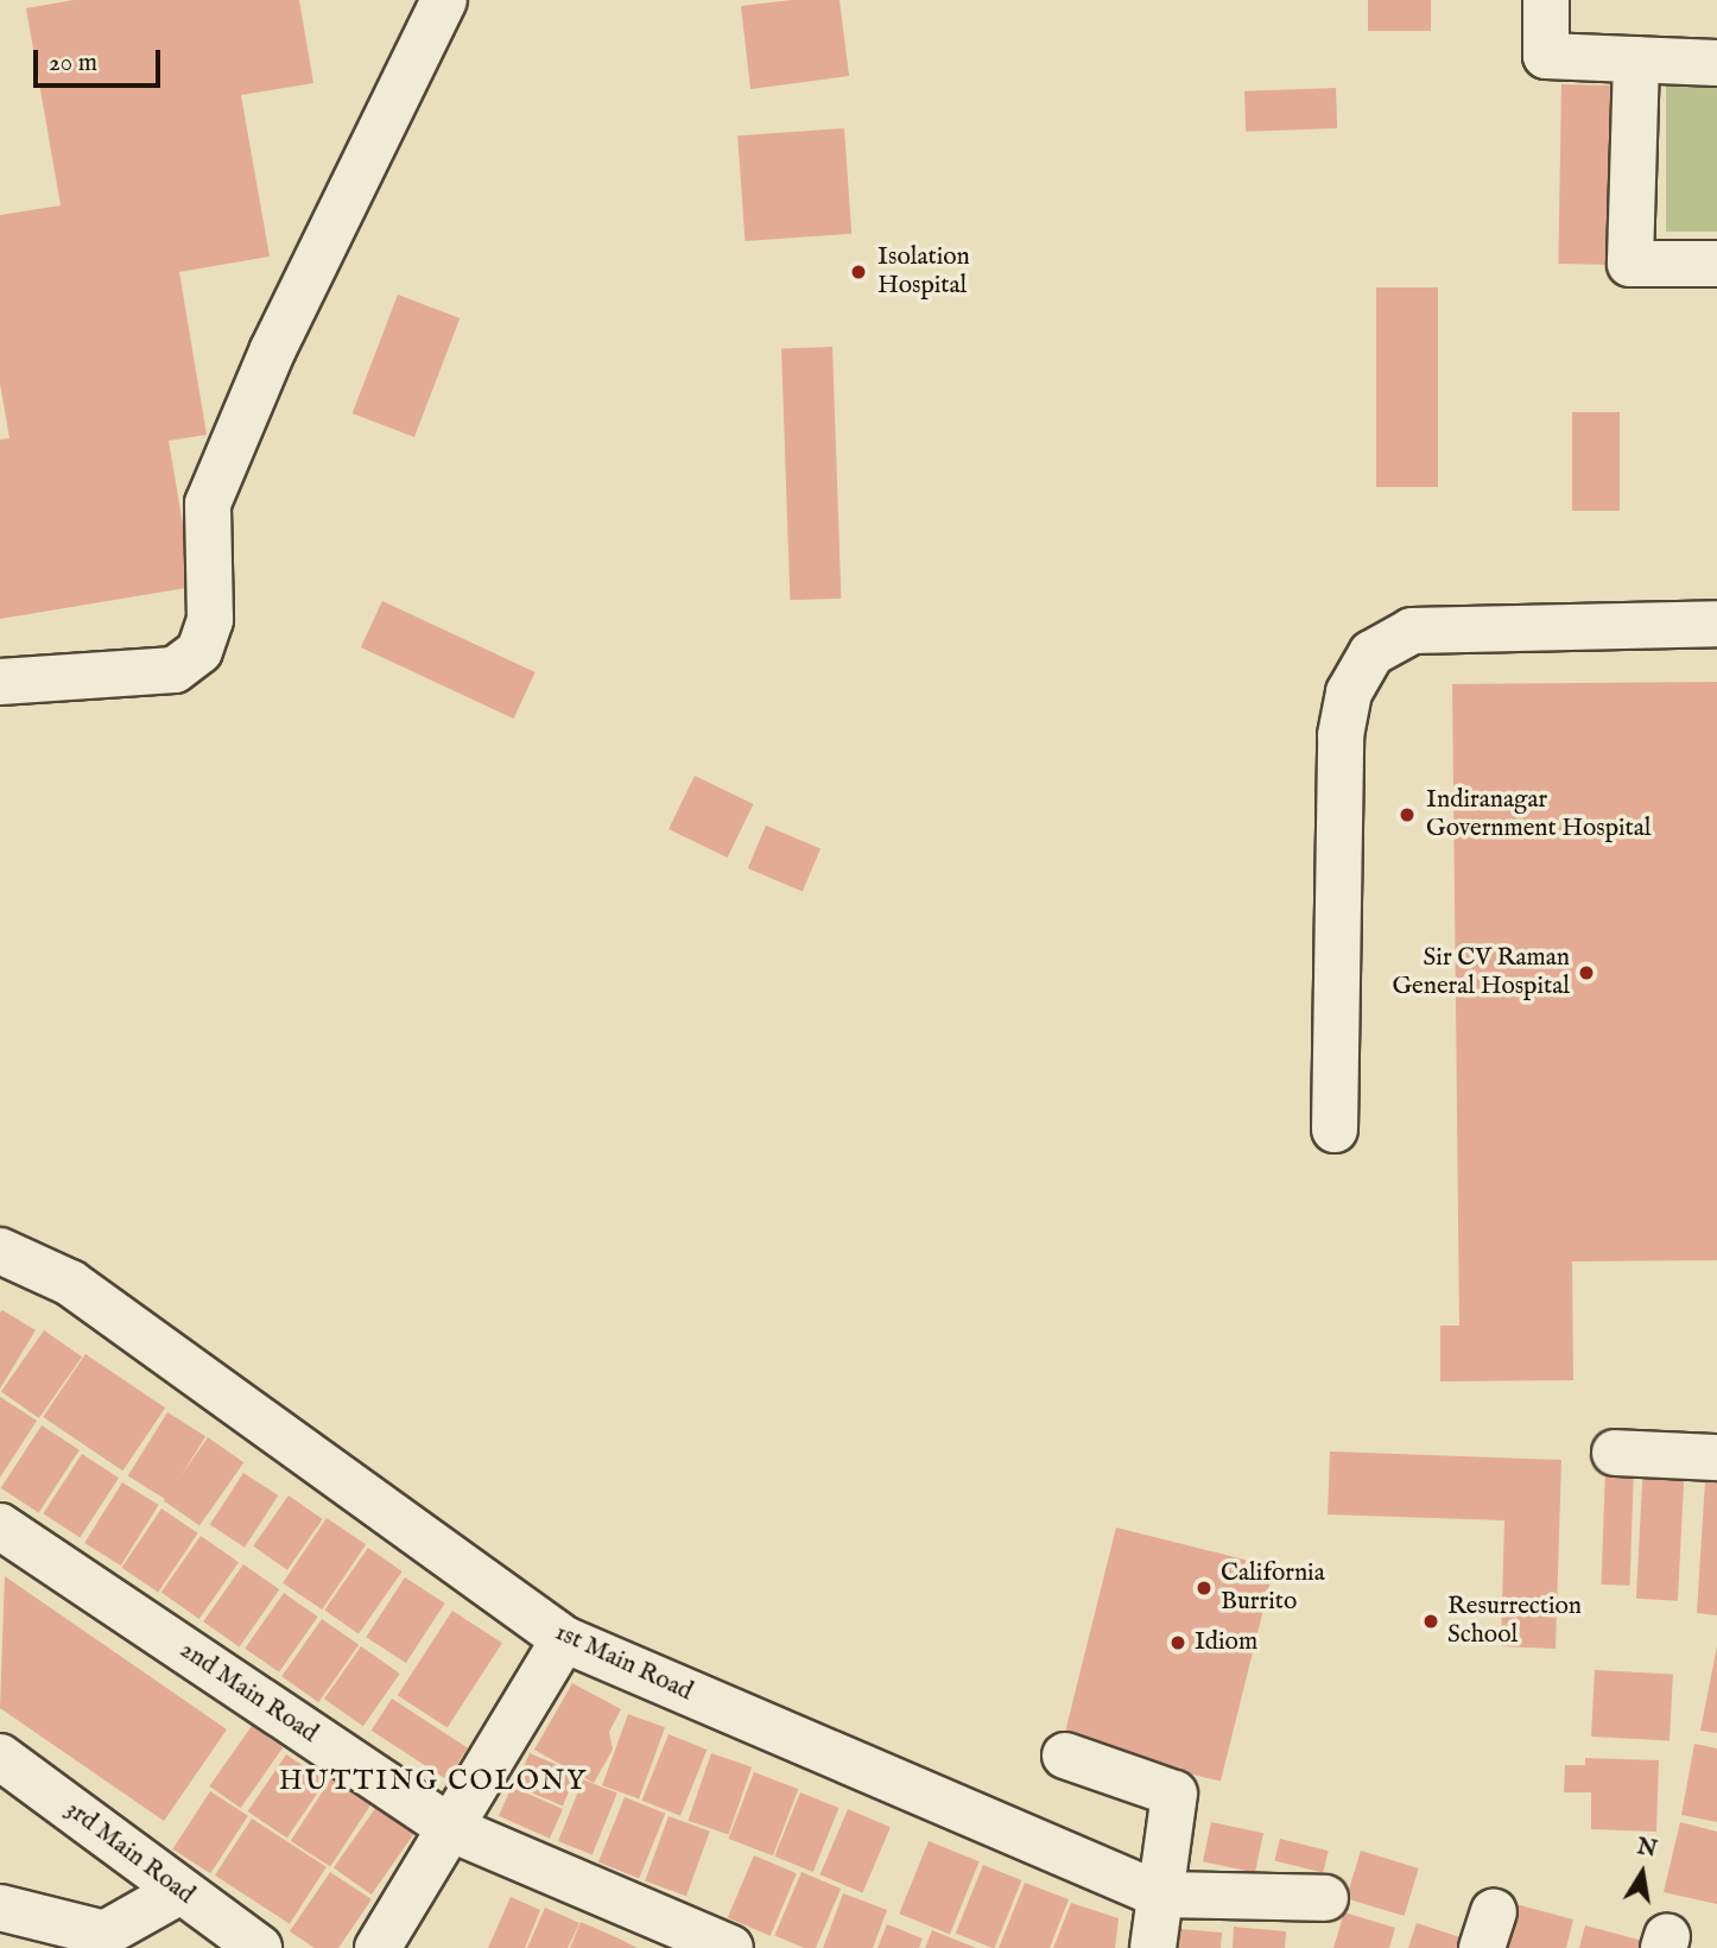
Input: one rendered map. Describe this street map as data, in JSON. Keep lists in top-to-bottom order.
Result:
{
  "streets": {
    "street": ["1st Main Road", "2nd Main Road", "3rd Main Road"]
  },
  "districts": ["HUTTING COLONY"],
  "places": [
    "Isolation Hospital",
    "Indiranagar Government Hospital",
    "Sir CV Raman General Hospital",
    "California Burrito",
    "Resurrection School",
    "Idiom"
  ],
  "scale_bar": "20 m",
  "north": "top"
}
